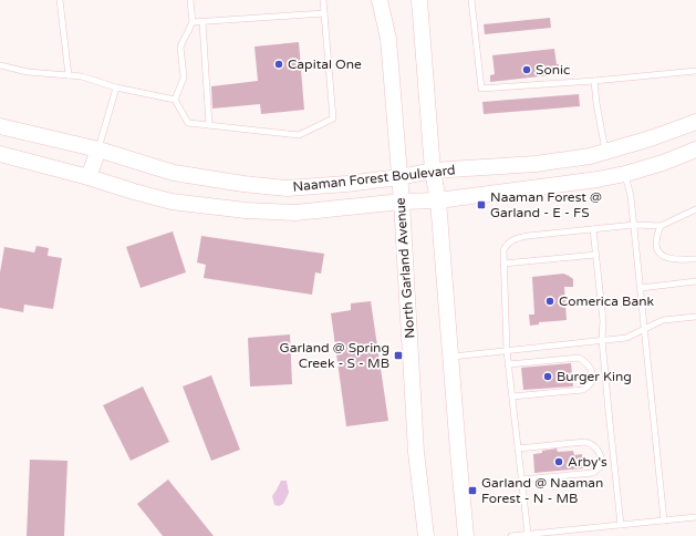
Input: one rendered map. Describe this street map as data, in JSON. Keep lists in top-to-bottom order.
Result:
{
  "streets": {
    "main road": ["Naaman Forest Boulevard", "North Garland Avenue"]
  },
  "crossings": [
    ["Naaman Forest Boulevard", "North Garland Avenue"]
  ],
  "places": {
    "other": [
      "Capital One",
      "Sonic",
      "Comerica Bank",
      "Burger King",
      "Arby's"
    ],
    "transit": ["Naaman Forest @ Garland - E - FS", "Garland @ Spring Creek - S - MB", "Garland @ Naaman Forest - N - MB"]
  }
}
